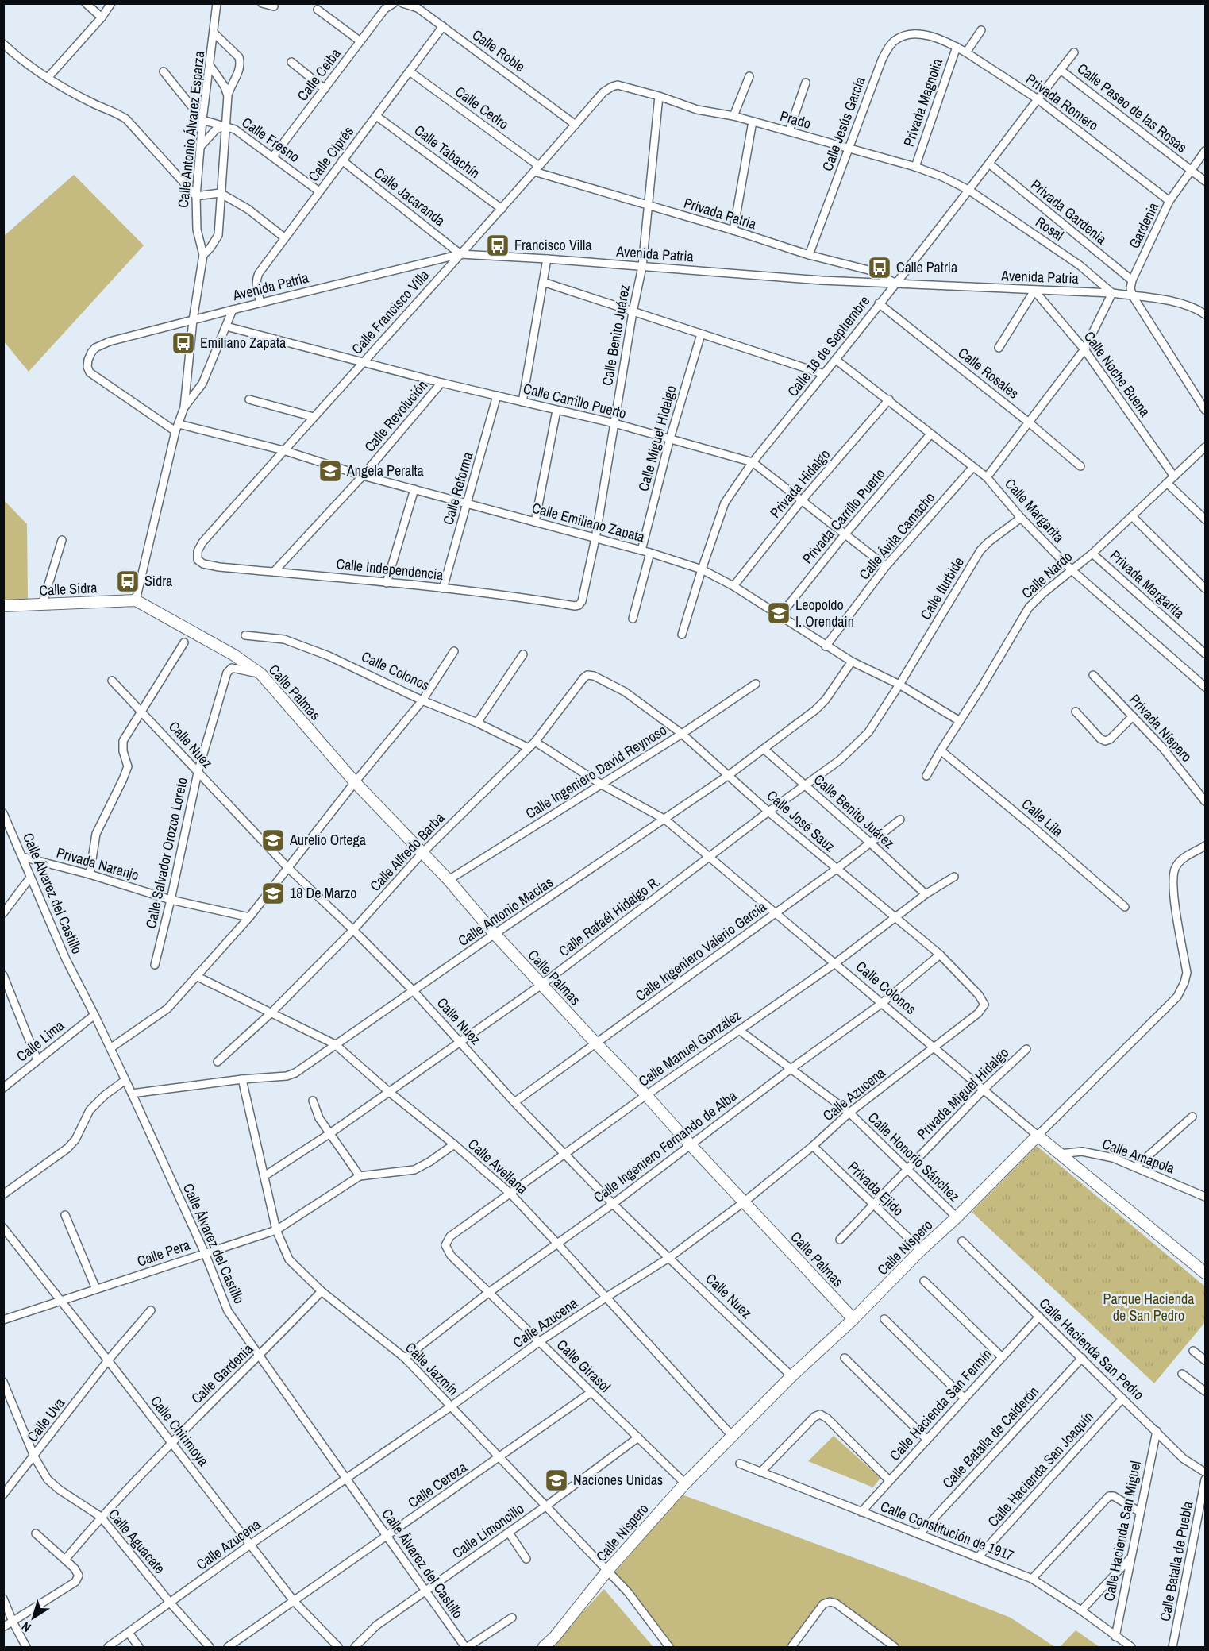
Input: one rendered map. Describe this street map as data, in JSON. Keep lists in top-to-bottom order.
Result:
{
  "streets": {
    "street": [
      "Calle Roble",
      "Calle Ceiba",
      "Privada Magnolia",
      "Privada Romero",
      "Calle Cedro",
      "Calle Paseo de las Rosas",
      "Prado",
      "Calle Jesús García",
      "Calle Antonio Álvarez Esparza",
      "Calle Fresno",
      "Calle Tabachín",
      "Calle Ciprés",
      "Calle Jacaranda",
      "Privada Gardenia",
      "Privada Patria",
      "Gardenia",
      "Rosal",
      "Avenida Patria",
      "Calle Francisco Villa",
      "Calle Benito Juárez",
      "Calle 16 de Septiembre",
      "Calle Rosales",
      "Calle Noche Buena",
      "Calle Carrillo Puerto",
      "Calle Revolución",
      "Calle Miguel Hidalgo",
      "Privada Hidalgo",
      "Calle Reforma",
      "Calle Margarita",
      "Privada Carrillo Puerto",
      "Calle Emiliano Zapata",
      "Calle Ávila Camacho",
      "Calle Independencia",
      "Calle Nardo",
      "Privada Margarita",
      "Calle Iturbide",
      "Calle Sidra",
      "Calle Colonos",
      "Calle Palmas",
      "Privada Níspero",
      "Calle Nuez",
      "Calle Ingeniero David Reynoso",
      "Calle Lila",
      "Calle José Sauz",
      "Calle Alfredo Barba",
      "Calle Salvador Orozco Loreto",
      "Privada Naranjo",
      "Calle Álvarez del Castillo",
      "Calle Antonio Macías",
      "Calle Rafaél Hidalgo R.",
      "Calle Ingeniero Valerio García",
      "Calle Lima",
      "Calle Manuel González",
      "Privada Miguel Hidalgo",
      "Calle Azucena",
      "Calle Ingeniero Fernando de Alba",
      "Calle Amapola",
      "Calle Honorio Sánchez",
      "Calle Avellana",
      "Privada Ejido",
      "Calle Níspero",
      "Calle Pera",
      "Calle Hacienda San Pedro",
      "Calle Girasol",
      "Calle Jazmín",
      "Calle Gardenia",
      "Calle Hacienda San Fermín",
      "Calle Uva",
      "Calle Chirimoya",
      "Calle Batalla de Calderón",
      "Calle Hacienda San Joaquín",
      "Calle Cereza",
      "Calle Limoncillo",
      "Calle Constitución de 1917",
      "Calle Hacienda San Miguel",
      "Calle Aguacate",
      "Calle Batalla de Puebla"
    ]
  },
  "crossings": [
    ["Calle Roble", "Calle Ciprés"],
    ["Calle Roble", "Calle Francisco Villa"],
    ["Calle Ceiba", "Calle Fresno"],
    ["Privada Magnolia", "Privada Romero"],
    ["Privada Magnolia", "Prado"],
    ["Privada Romero", "Calle Jesús García"],
    ["Privada Romero", "Gardenia"],
    ["Privada Romero", "Calle 16 de Septiembre"],
    ["Calle Cedro", "Calle Ciprés"],
    ["Calle Cedro", "Privada Patria"],
    ["Calle Cedro", "Calle Francisco Villa"],
    ["Calle Paseo de las Rosas", "Gardenia"],
    ["Calle Paseo de las Rosas", "Calle 16 de Septiembre"],
    ["Prado", "Calle Jesús García"],
    ["Prado", "Rosal"],
    ["Prado", "Calle Francisco Villa"],
    ["Prado", "Calle Benito Juárez"],
    ["Prado", "Calle 16 de Septiembre"],
    ["Calle Jesús García", "Privada Patria"],
    ["Calle Antonio Álvarez Esparza", "Calle Fresno"],
    ["Calle Antonio Álvarez Esparza", "Avenida Patria"],
    ["Calle Antonio Álvarez Esparza", "Calle Carrillo Puerto"],
    ["Calle Antonio Álvarez Esparza", "Calle Emiliano Zapata"],
    ["Calle Antonio Álvarez Esparza", "Calle Sidra"],
    ["Calle Antonio Álvarez Esparza", "Calle Palmas"],
    ["Calle Fresno", "Calle Ciprés"],
    ["Calle Tabachín", "Calle Ciprés"],
    ["Calle Tabachín", "Calle Francisco Villa"],
    ["Calle Ciprés", "Calle Jacaranda"],
    ["Calle Ciprés", "Avenida Patria"],
    ["Calle Jacaranda", "Avenida Patria"],
    ["Calle Jacaranda", "Calle Francisco Villa"],
    ["Privada Gardenia", "Gardenia"],
    ["Privada Gardenia", "Calle 16 de Septiembre"],
    ["Privada Patria", "Avenida Patria"],
    ["Privada Patria", "Calle Francisco Villa"],
    ["Privada Patria", "Calle Benito Juárez"],
    ["Privada Patria", "Calle 16 de Septiembre"],
    ["Gardenia", "Avenida Patria"],
    ["Rosal", "Avenida Patria"],
    ["Rosal", "Calle 16 de Septiembre"],
    ["Avenida Patria", "Calle Francisco Villa"],
    ["Avenida Patria", "Calle Benito Juárez"],
    ["Avenida Patria", "Calle 16 de Septiembre"],
    ["Avenida Patria", "Calle Noche Buena"],
    ["Avenida Patria", "Calle Emiliano Zapata"],
    ["Calle Francisco Villa", "Calle Carrillo Puerto"],
    ["Calle Francisco Villa", "Calle Emiliano Zapata"],
    ["Calle Francisco Villa", "Calle Independencia"],
    ["Calle Benito Juárez", "Calle Carrillo Puerto"],
    ["Calle Benito Juárez", "Calle Emiliano Zapata"],
    ["Calle Benito Juárez", "Calle Independencia"],
    ["Calle Benito Juárez", "Calle Antonio Macías"],
    ["Calle Benito Juárez", "Calle Rafaél Hidalgo R."],
    ["Calle Benito Juárez", "Calle Ingeniero Valerio García"],
    ["Calle Benito Juárez", "Calle Manuel González"],
    ["Calle 16 de Septiembre", "Calle Rosales"],
    ["Calle 16 de Septiembre", "Calle Carrillo Puerto"],
    ["Calle 16 de Septiembre", "Calle Margarita"],
    ["Calle 16 de Septiembre", "Calle Emiliano Zapata"],
    ["Calle Noche Buena", "Calle Nardo"],
    ["Calle Carrillo Puerto", "Calle Revolución"],
    ["Calle Carrillo Puerto", "Calle Miguel Hidalgo"],
    ["Calle Carrillo Puerto", "Privada Hidalgo"],
    ["Calle Carrillo Puerto", "Calle Reforma"],
    ["Calle Carrillo Puerto", "Privada Carrillo Puerto"],
    ["Calle Carrillo Puerto", "Calle Ávila Camacho"],
    ["Calle Revolución", "Calle Emiliano Zapata"],
    ["Calle Revolución", "Calle Independencia"],
    ["Calle Miguel Hidalgo", "Calle Emiliano Zapata"],
    ["Privada Hidalgo", "Calle Margarita"],
    ["Privada Hidalgo", "Calle Emiliano Zapata"],
    ["Calle Reforma", "Calle Emiliano Zapata"],
    ["Calle Reforma", "Calle Independencia"],
    ["Calle Margarita", "Privada Carrillo Puerto"],
    ["Calle Margarita", "Calle Ávila Camacho"],
    ["Calle Margarita", "Calle Nardo"],
    ["Calle Margarita", "Calle Iturbide"],
    ["Privada Carrillo Puerto", "Calle Emiliano Zapata"],
    ["Calle Emiliano Zapata", "Calle Ávila Camacho"],
    ["Calle Emiliano Zapata", "Calle Nardo"],
    ["Calle Emiliano Zapata", "Calle Iturbide"],
    ["Calle Emiliano Zapata", "Calle Antonio Macías"],
    ["Calle Emiliano Zapata", "Calle Rafaél Hidalgo R."],
    ["Calle Nardo", "Privada Margarita"],
    ["Calle Nardo", "Calle Lila"],
    ["Calle Iturbide", "Calle Rafaél Hidalgo R."],
    ["Calle Sidra", "Calle Palmas"],
    ["Calle Colonos", "Calle Ingeniero David Reynoso"],
    ["Calle Colonos", "Calle Alfredo Barba"],
    ["Calle Colonos", "Calle Antonio Macías"],
    ["Calle Colonos", "Calle Rafaél Hidalgo R."],
    ["Calle Colonos", "Calle Ingeniero Valerio García"],
    ["Calle Colonos", "Calle Manuel González"],
    ["Calle Colonos", "Privada Miguel Hidalgo"],
    ["Calle Colonos", "Calle Azucena"],
    ["Calle Colonos", "Calle Ingeniero Fernando de Alba"],
    ["Calle Colonos", "Calle Amapola"],
    ["Calle Colonos", "Calle Níspero"],
    ["Calle Palmas", "Calle Ingeniero David Reynoso"],
    ["Calle Palmas", "Calle Alfredo Barba"],
    ["Calle Palmas", "Calle Salvador Orozco Loreto"],
    ["Calle Palmas", "Calle Antonio Macías"],
    ["Calle Palmas", "Calle Rafaél Hidalgo R."],
    ["Calle Palmas", "Calle Ingeniero Valerio García"],
    ["Calle Palmas", "Calle Manuel González"],
    ["Calle Palmas", "Calle Azucena"],
    ["Calle Palmas", "Calle Ingeniero Fernando de Alba"],
    ["Calle Palmas", "Calle Níspero"],
    ["Calle Nuez", "Calle Alfredo Barba"],
    ["Calle Nuez", "Calle Salvador Orozco Loreto"],
    ["Calle Nuez", "Calle Antonio Macías"],
    ["Calle Nuez", "Calle Rafaél Hidalgo R."],
    ["Calle Nuez", "Calle Ingeniero Valerio García"],
    ["Calle Nuez", "Calle Manuel González"],
    ["Calle Nuez", "Calle Azucena"],
    ["Calle Nuez", "Calle Ingeniero Fernando de Alba"],
    ["Calle Nuez", "Calle Níspero"],
    ["Calle Ingeniero David Reynoso", "Calle José Sauz"],
    ["Calle José Sauz", "Calle Alfredo Barba"],
    ["Calle José Sauz", "Calle Antonio Macías"],
    ["Calle José Sauz", "Calle Rafaél Hidalgo R."],
    ["Calle José Sauz", "Calle Ingeniero Valerio García"],
    ["Calle José Sauz", "Calle Manuel González"],
    ["Calle José Sauz", "Calle Azucena"],
    ["Calle José Sauz", "Calle Ingeniero Fernando de Alba"],
    ["Calle Alfredo Barba", "Calle Avellana"],
    ["Calle Salvador Orozco Loreto", "Privada Naranjo"],
    ["Privada Naranjo", "Calle Álvarez del Castillo"],
    ["Calle Álvarez del Castillo", "Calle Antonio Macías"],
    ["Calle Álvarez del Castillo", "Calle Lima"],
    ["Calle Álvarez del Castillo", "Calle Azucena"],
    ["Calle Álvarez del Castillo", "Calle Pera"],
    ["Calle Álvarez del Castillo", "Calle Gardenia"],
    ["Calle Álvarez del Castillo", "Calle Cereza"],
    ["Calle Álvarez del Castillo", "Calle Limoncillo"],
    ["Calle Antonio Macías", "Calle Avellana"],
    ["Calle Antonio Macías", "Calle Jazmín"],
    ["Calle Rafaél Hidalgo R.", "Calle Avellana"],
    ["Calle Rafaél Hidalgo R.", "Calle Jazmín"],
    ["Calle Manuel González", "Calle Honorio Sánchez"],
    ["Calle Manuel González", "Calle Avellana"],
    ["Calle Manuel González", "Calle Girasol"],
    ["Privada Miguel Hidalgo", "Calle Honorio Sánchez"],
    ["Privada Miguel Hidalgo", "Privada Ejido"],
    ["Calle Azucena", "Calle Honorio Sánchez"],
    ["Calle Azucena", "Calle Avellana"],
    ["Calle Azucena", "Privada Ejido"],
    ["Calle Azucena", "Calle Girasol"],
    ["Calle Azucena", "Calle Jazmín"],
    ["Calle Azucena", "Calle Chirimoya"],
    ["Calle Azucena", "Calle Aguacate"],
    ["Calle Ingeniero Fernando de Alba", "Calle Honorio Sánchez"],
    ["Calle Ingeniero Fernando de Alba", "Calle Avellana"],
    ["Calle Ingeniero Fernando de Alba", "Calle Girasol"],
    ["Calle Ingeniero Fernando de Alba", "Calle Jazmín"],
    ["Calle Honorio Sánchez", "Calle Níspero"],
    ["Calle Avellana", "Calle Níspero"],
    ["Calle Avellana", "Calle Pera"],
    ["Privada Ejido", "Calle Níspero"],
    ["Calle Níspero", "Calle Girasol"],
    ["Calle Níspero", "Calle Jazmín"],
    ["Calle Pera", "Calle Jazmín"],
    ["Calle Pera", "Calle Chirimoya"],
    ["Calle Hacienda San Pedro", "Calle Hacienda San Fermín"],
    ["Calle Hacienda San Pedro", "Calle Batalla de Calderón"],
    ["Calle Hacienda San Pedro", "Calle Hacienda San Joaquín"],
    ["Calle Hacienda San Pedro", "Calle Hacienda San Miguel"],
    ["Calle Girasol", "Calle Cereza"],
    ["Calle Girasol", "Calle Limoncillo"],
    ["Calle Jazmín", "Calle Gardenia"],
    ["Calle Jazmín", "Calle Cereza"],
    ["Calle Jazmín", "Calle Limoncillo"],
    ["Calle Gardenia", "Calle Chirimoya"],
    ["Calle Gardenia", "Calle Aguacate"],
    ["Calle Hacienda San Fermín", "Calle Constitución de 1917"],
    ["Calle Uva", "Calle Chirimoya"],
    ["Calle Uva", "Calle Aguacate"],
    ["Calle Chirimoya", "Calle Cereza"],
    ["Calle Batalla de Calderón", "Calle Constitución de 1917"],
    ["Calle Hacienda San Joaquín", "Calle Constitución de 1917"],
    ["Calle Constitución de 1917", "Calle Hacienda San Miguel"]
  ],
  "parks": ["Parque Hacienda de San Pedro"],
  "places": {
    "bus stop": [
      "Francisco Villa",
      "Calle Patria",
      "Emiliano Zapata",
      "Sidra"
    ],
    "school or university": [
      "Angela Peralta",
      "Leopoldo I. Orendain",
      "Aurelio Ortega",
      "18 De Marzo",
      "Naciones Unidas"
    ]
  },
  "north": "bottom left"
}
